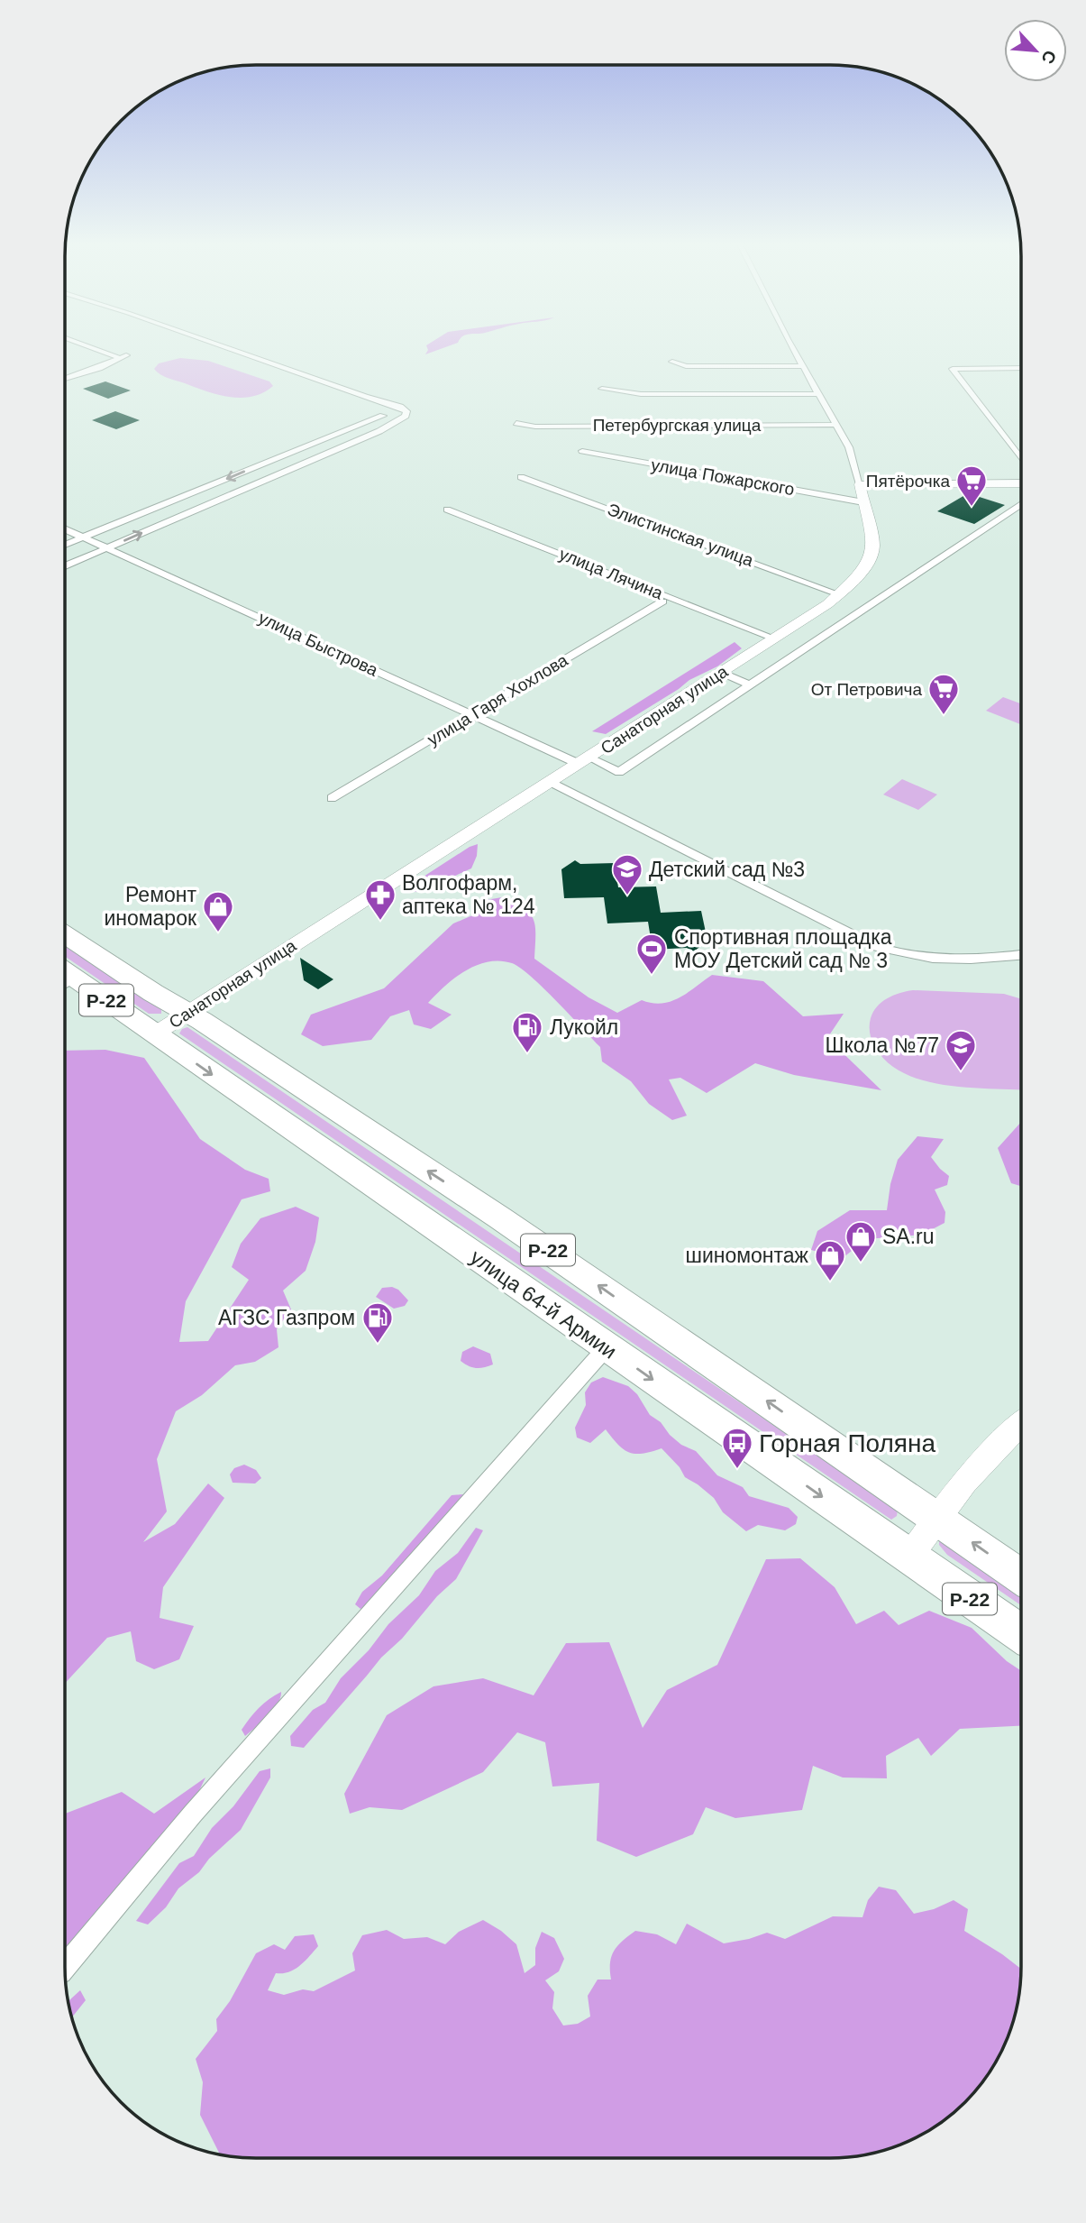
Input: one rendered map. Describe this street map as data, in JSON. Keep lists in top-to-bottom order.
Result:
{
  "streets": {
    "highway": ["Р-22", "улица 64-й Армии"],
    "street": [
      "Петербургская улица",
      "улица Пожарского",
      "Элистинская улица",
      "улица Лячина",
      "улица Быстрова",
      "улица Гаря Хохлова",
      "Санаторная улица"
    ]
  },
  "crossings": [
    ["Петербургская улица", "Санаторная улица"],
    ["улица Пожарского", "Санаторная улица"],
    ["Элистинская улица", "Санаторная улица"],
    ["улица Лячина", "Санаторная улица"],
    ["улица Быстрова", "улица Гаря Хохлова"],
    ["улица Быстрова", "Санаторная улица"],
    ["Санаторная улица", "Р-22"],
    ["Санаторная улица", "улица 64-й Армии"]
  ],
  "places": {
    "supermarket": ["Пятёрочка", "От Петровича"],
    "school or university": ["Детский сад №3", "Школа №77"],
    "pharmacy": ["Волгофарм, аптека № 124"],
    "shop": ["Ремонт иномарок", "SA.ru", "шиномонтаж"],
    "sports": ["Спортивная площадка МОУ Детский сад № 3"],
    "fuel station": ["Лукойл", "АГЗС Газпром"],
    "bus stop": ["Горная Поляна"]
  },
  "north": "bottom right"
}
